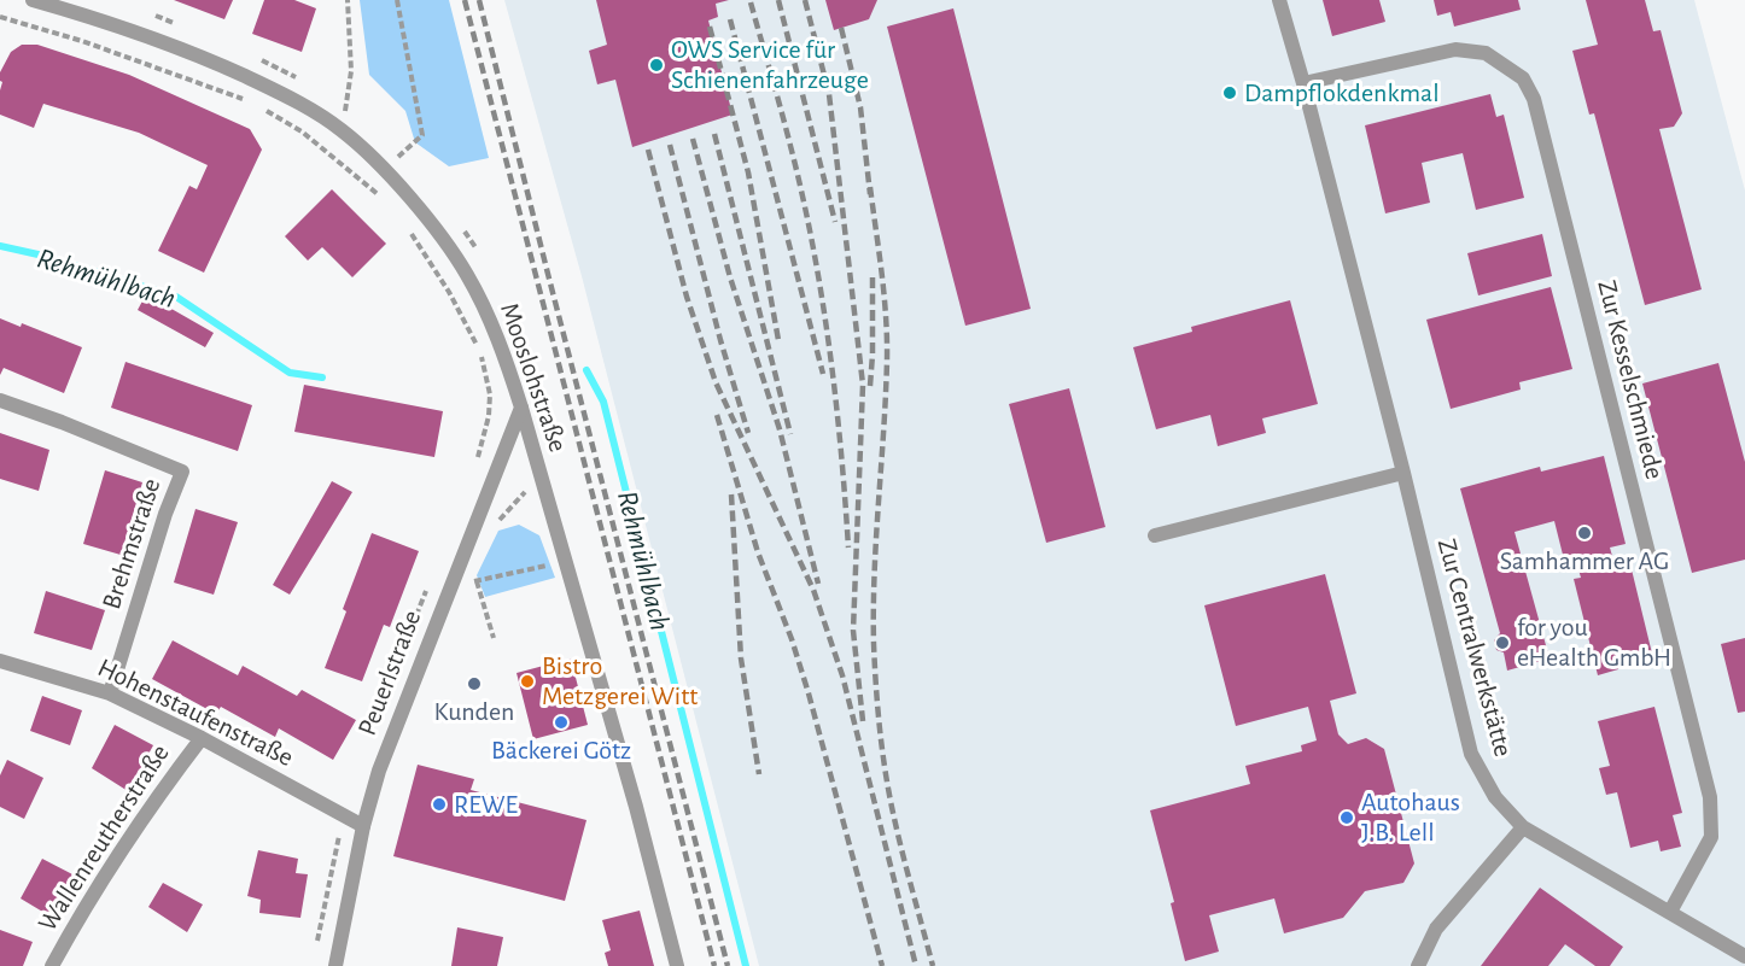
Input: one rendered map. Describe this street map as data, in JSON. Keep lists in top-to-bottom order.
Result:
{
  "streets": {
    "street": [
      "Mooslohstraße",
      "Zur Kesselschmiede",
      "Brehmstraße",
      "Zur Centralwerkstätte",
      "Peuerlstraße",
      "Hohenstaufenstraße",
      "Wallenreutherstraße"
    ]
  },
  "crossings": [
    ["Mooslohstraße", "Peuerlstraße"],
    ["Zur Kesselschmiede", "Zur Centralwerkstätte"],
    ["Brehmstraße", "Hohenstaufenstraße"],
    ["Peuerlstraße", "Hohenstaufenstraße"],
    ["Hohenstaufenstraße", "Wallenreutherstraße"]
  ],
  "water": ["Rehmühlbach"],
  "places": [
    "OWS Service für Schienenfahrzeuge",
    "Dampflokdenkmal",
    "Samhammer AG",
    "for you eHealth GmbH",
    "Bistro Metzgerei Witt",
    "Kunden",
    "Bäckerei Götz",
    "REWE",
    "Autohaus J.B. Lell"
  ]
}
